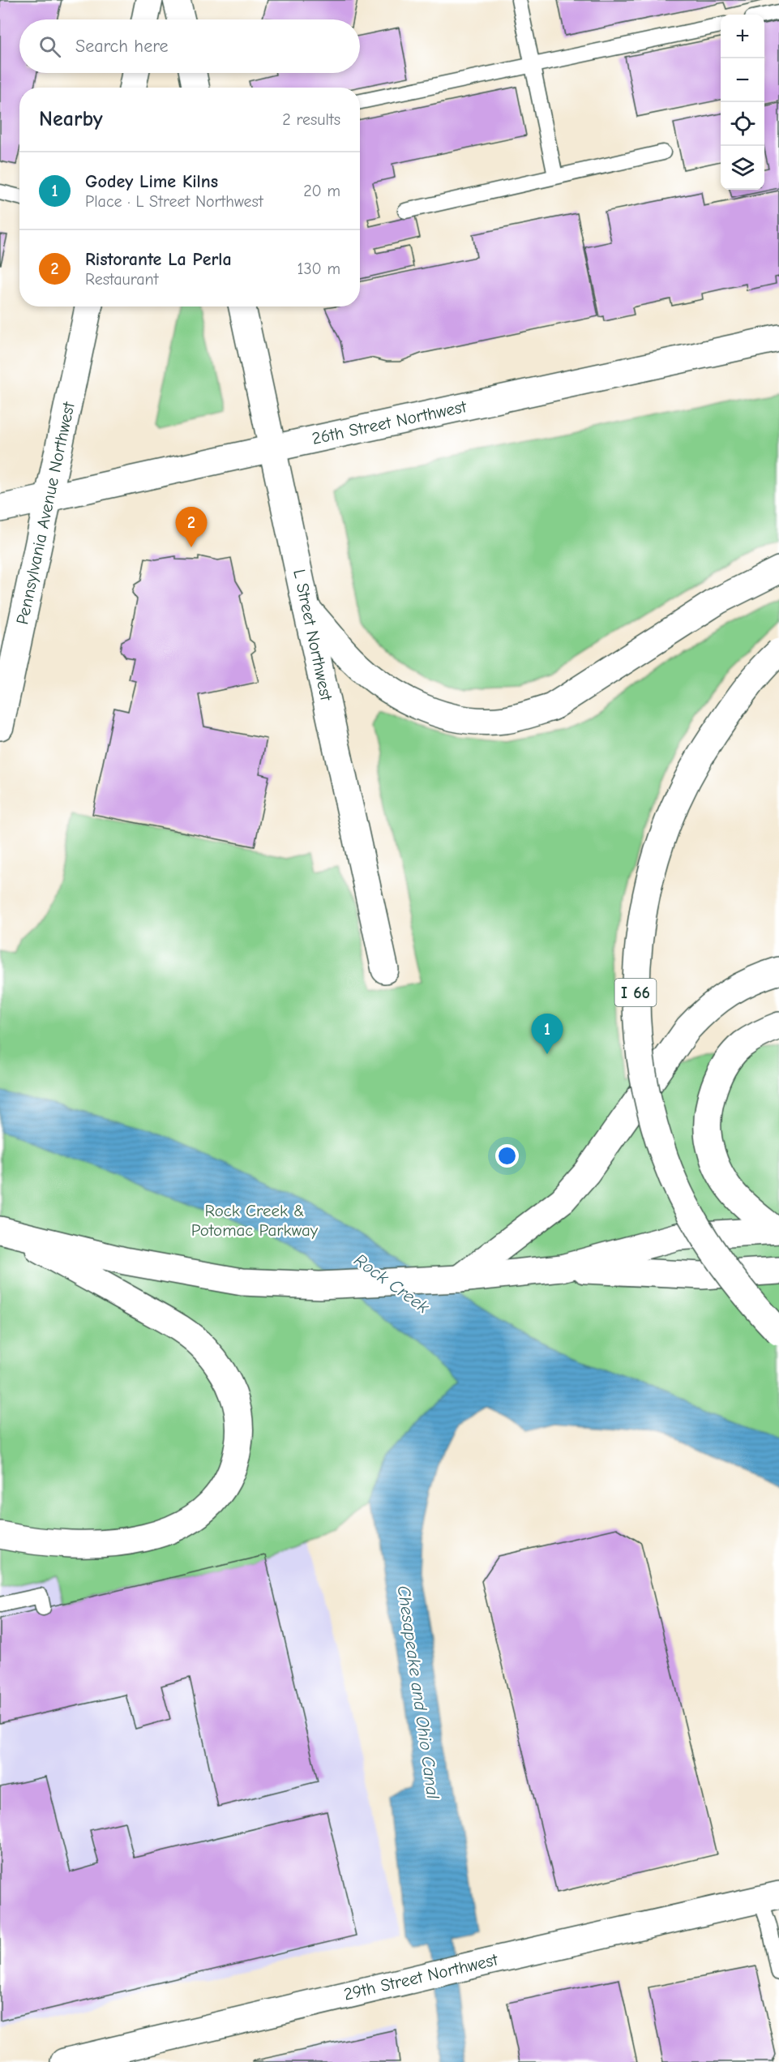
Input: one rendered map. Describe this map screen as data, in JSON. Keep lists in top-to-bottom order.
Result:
{
  "streets": {
    "main road": [
      "26th Street Northwest",
      "Pennsylvania Avenue Northwest",
      "L Street Northwest",
      "I 66",
      "29th Street Northwest"
    ]
  },
  "crossings": [
    ["26th Street Northwest", "Pennsylvania Avenue Northwest"],
    ["26th Street Northwest", "L Street Northwest"]
  ],
  "water": ["Rock Creek", "Chesapeake and Ohio Canal"],
  "parks": ["Rock Creek & Potomac Parkway"],
  "page": {
    "map_buttons": ["+", "−"],
    "search": "Search here",
    "heading": ["Nearby", "2 results"],
    "list": [
      {
        "mark": "1",
        "name": "Godey Lime Kilns",
        "note": "Place · L Street Northwest",
        "value": "20 m"
      },
      {
        "mark": "2",
        "name": "Ristorante La Perla",
        "note": "Restaurant",
        "value": "130 m"
      }
    ],
    "pins": ["2", "1"]
  }
}
